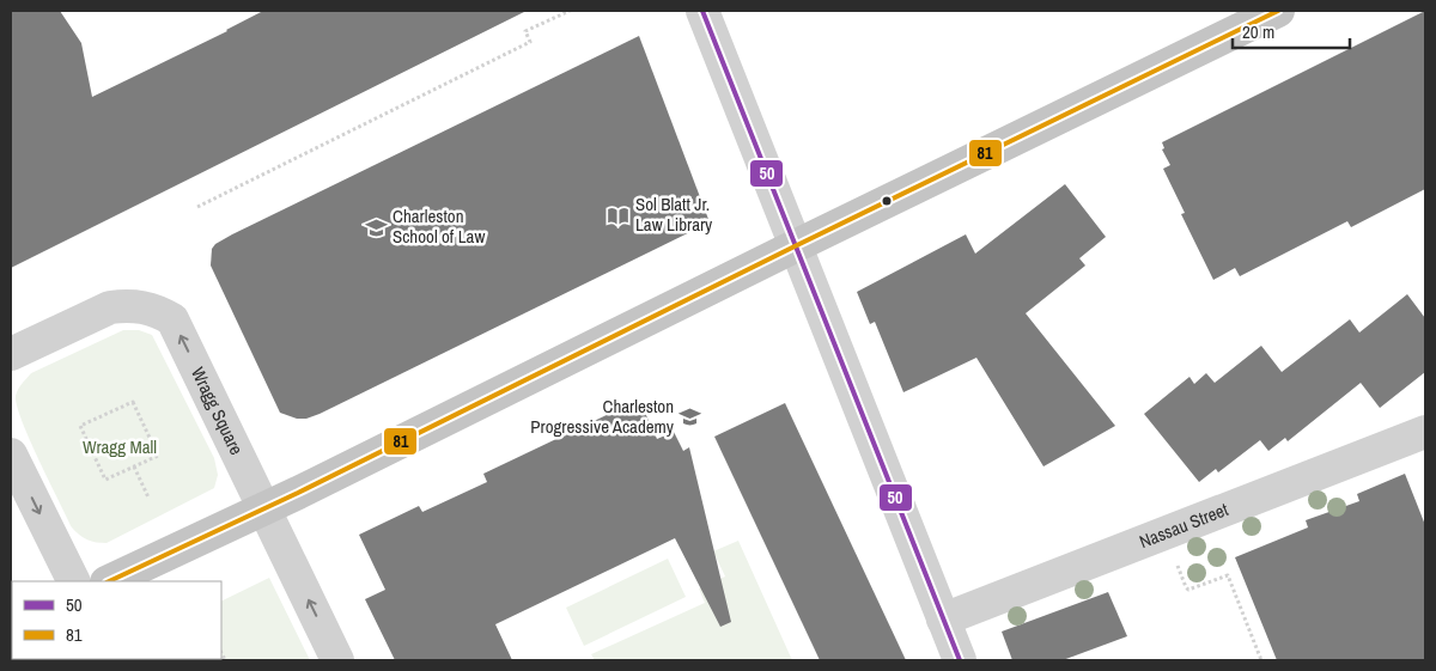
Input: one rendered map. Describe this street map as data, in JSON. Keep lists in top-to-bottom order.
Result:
{
  "streets": {
    "street": ["Wragg Square", "Nassau Street"]
  },
  "one_way": ["Wragg Square"],
  "parks": ["Wragg Mall"],
  "places": {
    "library": ["Sol Blatt Jr. Law Library"],
    "school or university": ["Charleston School of Law", "Charleston Progressive Academy"]
  },
  "lines": ["transit line 50", "transit line 81"],
  "legend": ["50", "81"],
  "scale_bar": "20 m"
}
